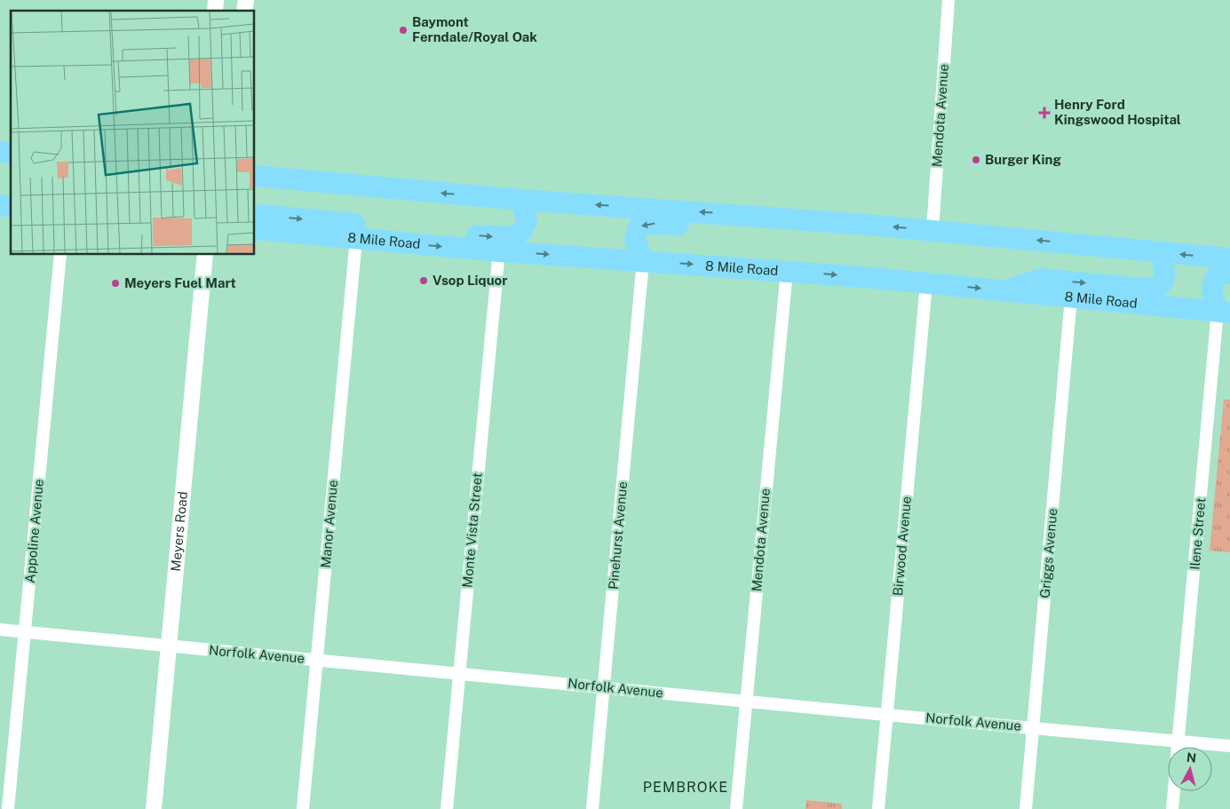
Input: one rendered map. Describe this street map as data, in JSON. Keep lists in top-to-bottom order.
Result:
{
  "streets": {
    "highway": ["8 Mile Road"],
    "street": [
      "Mendota Avenue",
      "Manor Avenue",
      "Monte Vista Street",
      "Appoline Avenue",
      "Meyers Road",
      "Ilene Street",
      "Pinehurst Avenue",
      "Birwood Avenue",
      "Griggs Avenue",
      "Norfolk Avenue"
    ]
  },
  "crossings": [
    ["Mendota Avenue", "8 Mile Road"],
    ["Mendota Avenue", "Norfolk Avenue"],
    ["8 Mile Road", "Manor Avenue"],
    ["8 Mile Road", "Monte Vista Street"],
    ["8 Mile Road", "Ilene Street"],
    ["8 Mile Road", "Pinehurst Avenue"],
    ["8 Mile Road", "Birwood Avenue"],
    ["8 Mile Road", "Griggs Avenue"],
    ["Manor Avenue", "Norfolk Avenue"],
    ["Monte Vista Street", "Norfolk Avenue"],
    ["Appoline Avenue", "Norfolk Avenue"],
    ["Meyers Road", "Norfolk Avenue"],
    ["Ilene Street", "Norfolk Avenue"],
    ["Pinehurst Avenue", "Norfolk Avenue"],
    ["Birwood Avenue", "Norfolk Avenue"],
    ["Griggs Avenue", "Norfolk Avenue"]
  ],
  "districts": ["PEMBROKE"],
  "places": {
    "other": [
      "Baymont Ferndale/Royal Oak",
      "Burger King",
      "Vsop Liquor",
      "Meyers Fuel Mart"
    ],
    "health": ["Henry Ford Kingswood Hospital"]
  },
  "north": "top"
}
